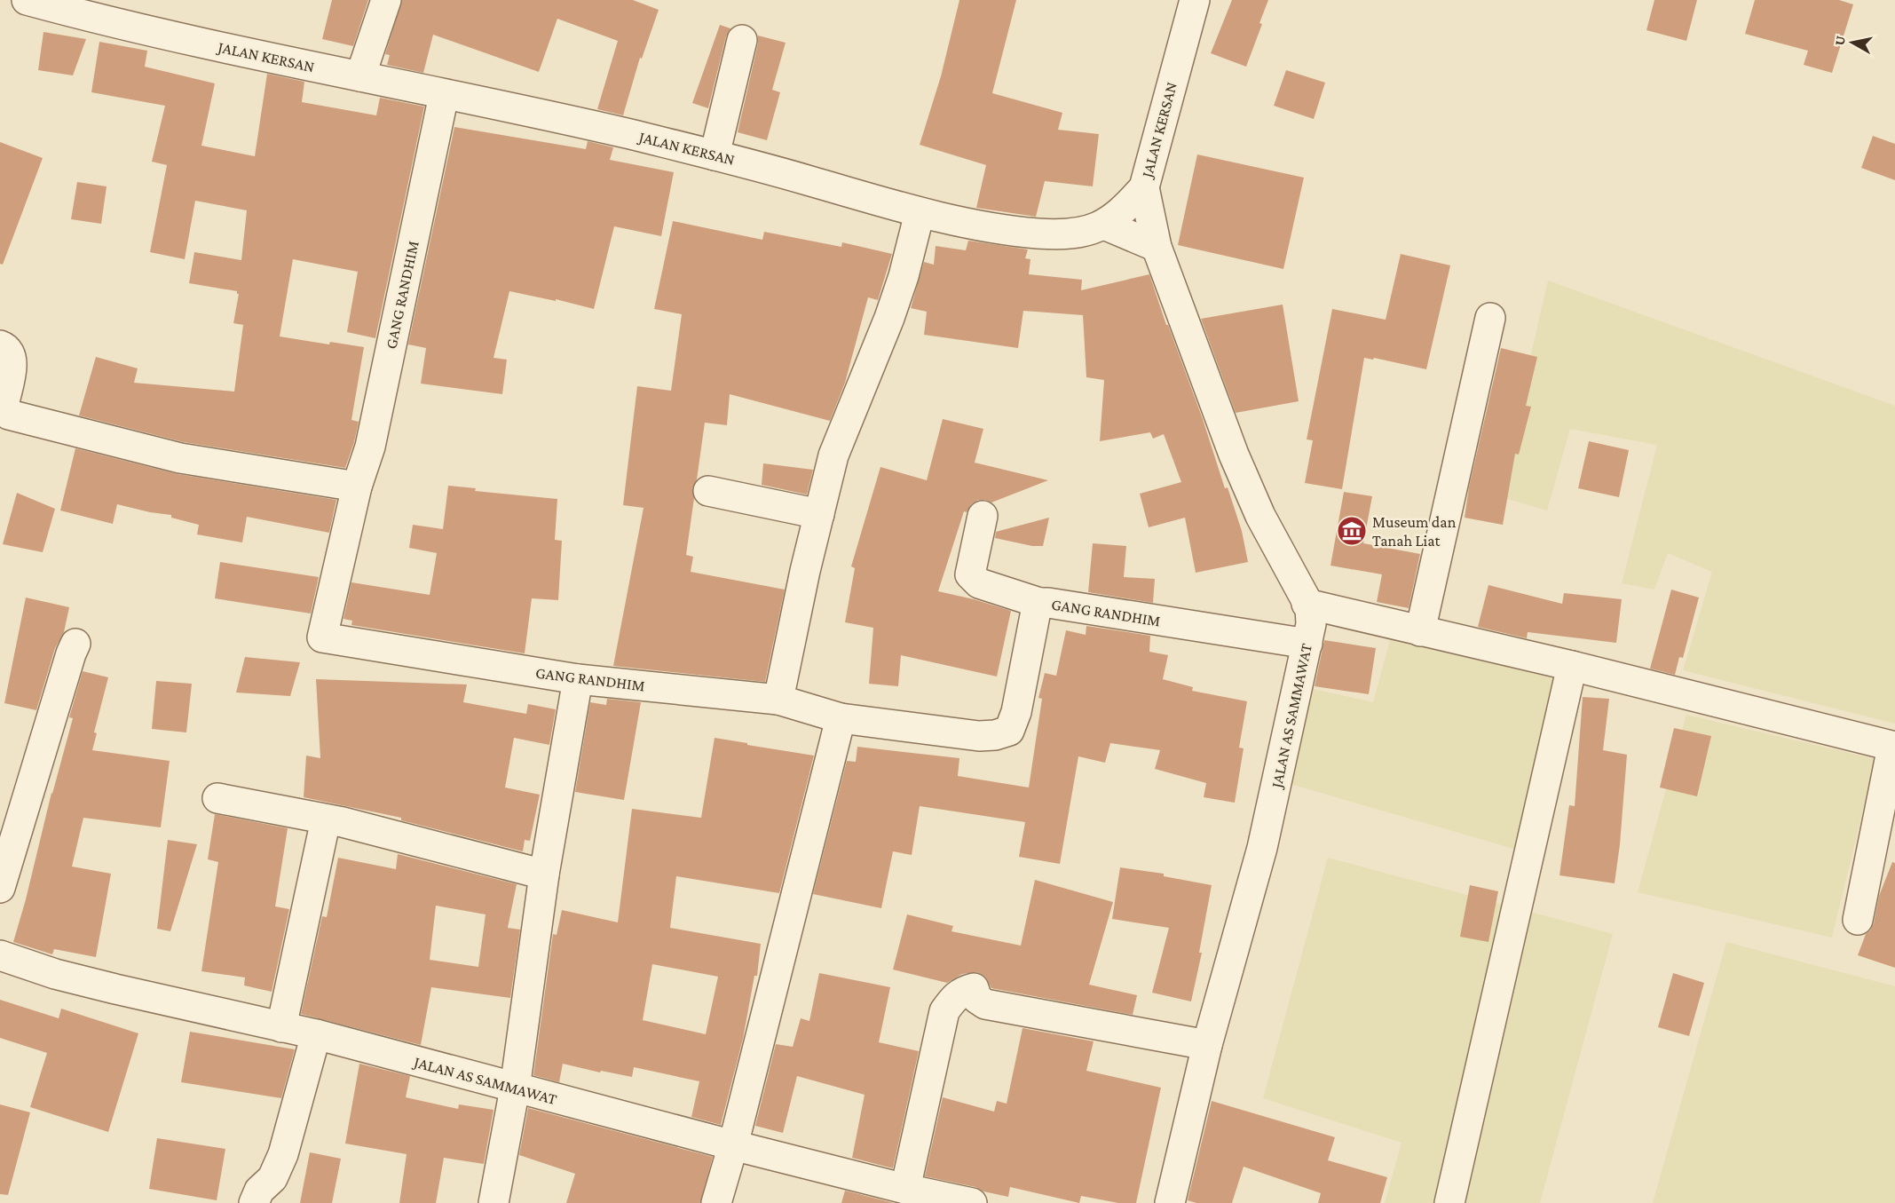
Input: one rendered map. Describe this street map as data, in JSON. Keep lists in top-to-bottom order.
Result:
{
  "streets": {
    "street": ["JALAN KERSAN", "GANG RANDHIM", "JALAN AS SAMMAWAT"]
  },
  "crossings": [
    ["JALAN KERSAN", "GANG RANDHIM"],
    ["JALAN KERSAN", "JALAN AS SAMMAWAT"],
    ["GANG RANDHIM", "JALAN AS SAMMAWAT"]
  ],
  "places": {
    "museum": ["Museum dan Tanah Liat"]
  },
  "north": "left"
}
